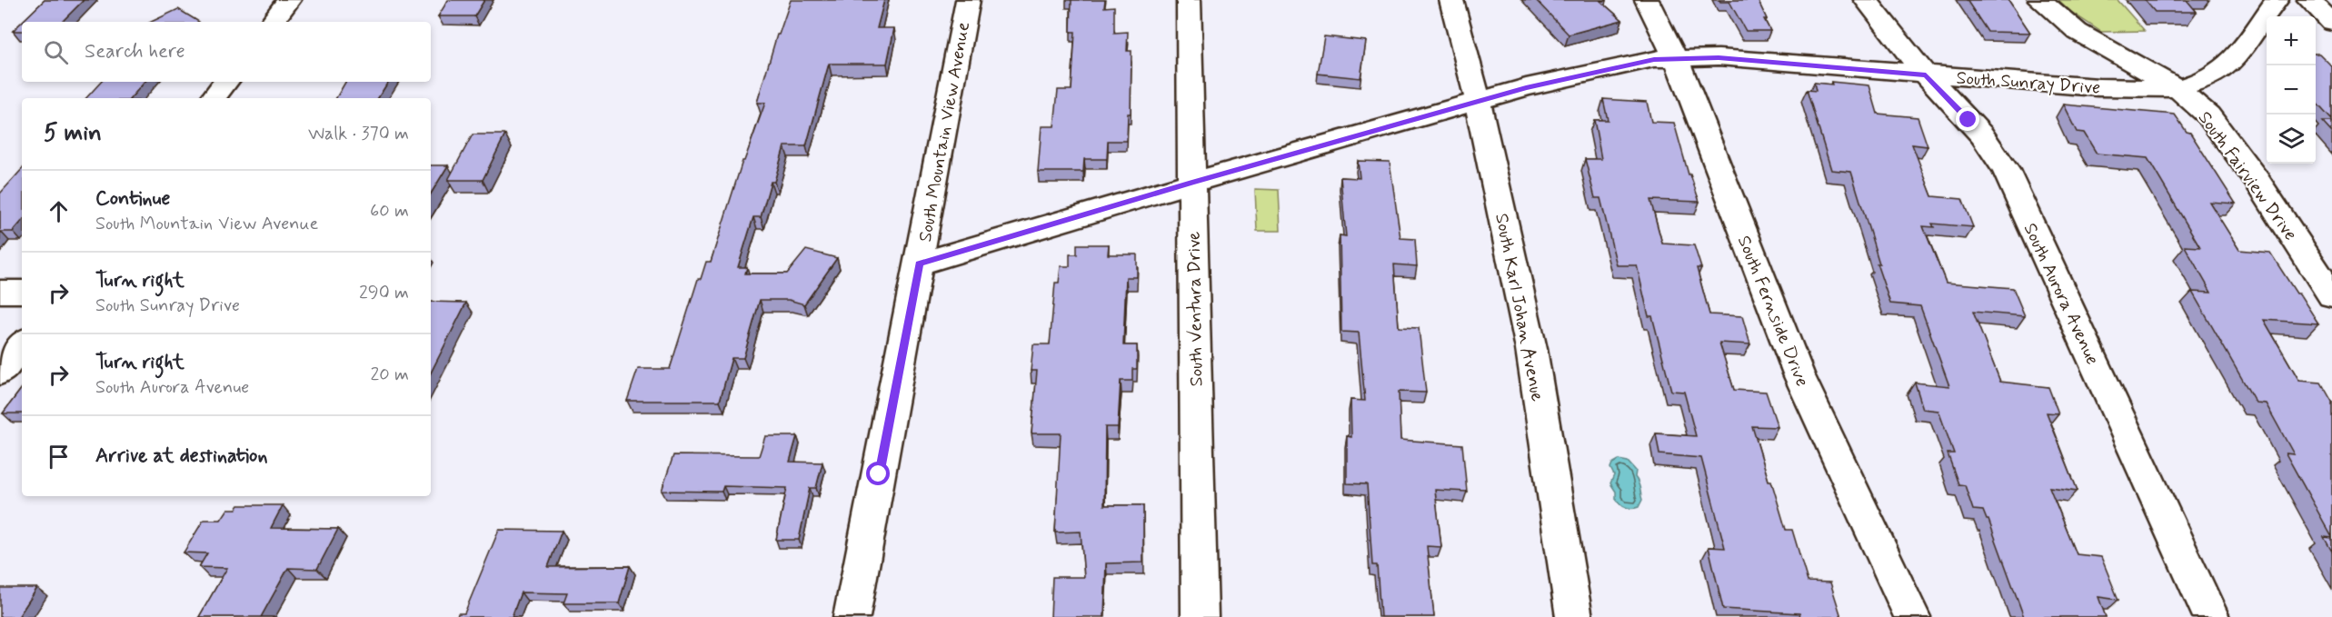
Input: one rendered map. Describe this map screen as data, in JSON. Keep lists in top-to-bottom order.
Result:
{
  "streets": {
    "street": [
      "South Sunray Drive",
      "South Mountain View Avenue",
      "South Fairview Drive",
      "South Aurora Avenue",
      "South Karl Johan Avenue",
      "South Ventura Drive",
      "South Fernside Drive"
    ]
  },
  "crossings": [
    ["South Sunray Drive", "South Mountain View Avenue"],
    ["South Sunray Drive", "South Fairview Drive"],
    ["South Sunray Drive", "South Aurora Avenue"],
    ["South Sunray Drive", "South Karl Johan Avenue"],
    ["South Sunray Drive", "South Ventura Drive"],
    ["South Sunray Drive", "South Fernside Drive"]
  ],
  "page": {
    "map_buttons": ["+", "−"],
    "search": "Search here",
    "heading": ["5 min", "Walk · 370 m"],
    "list": [
      ["Continue", "South Mountain View Avenue", "60 m"],
      ["Turn right", "South Sunray Drive", "290 m"],
      ["Turn right", "South Aurora Avenue", "20 m"],
      "Arrive at destination"
    ]
  }
}
